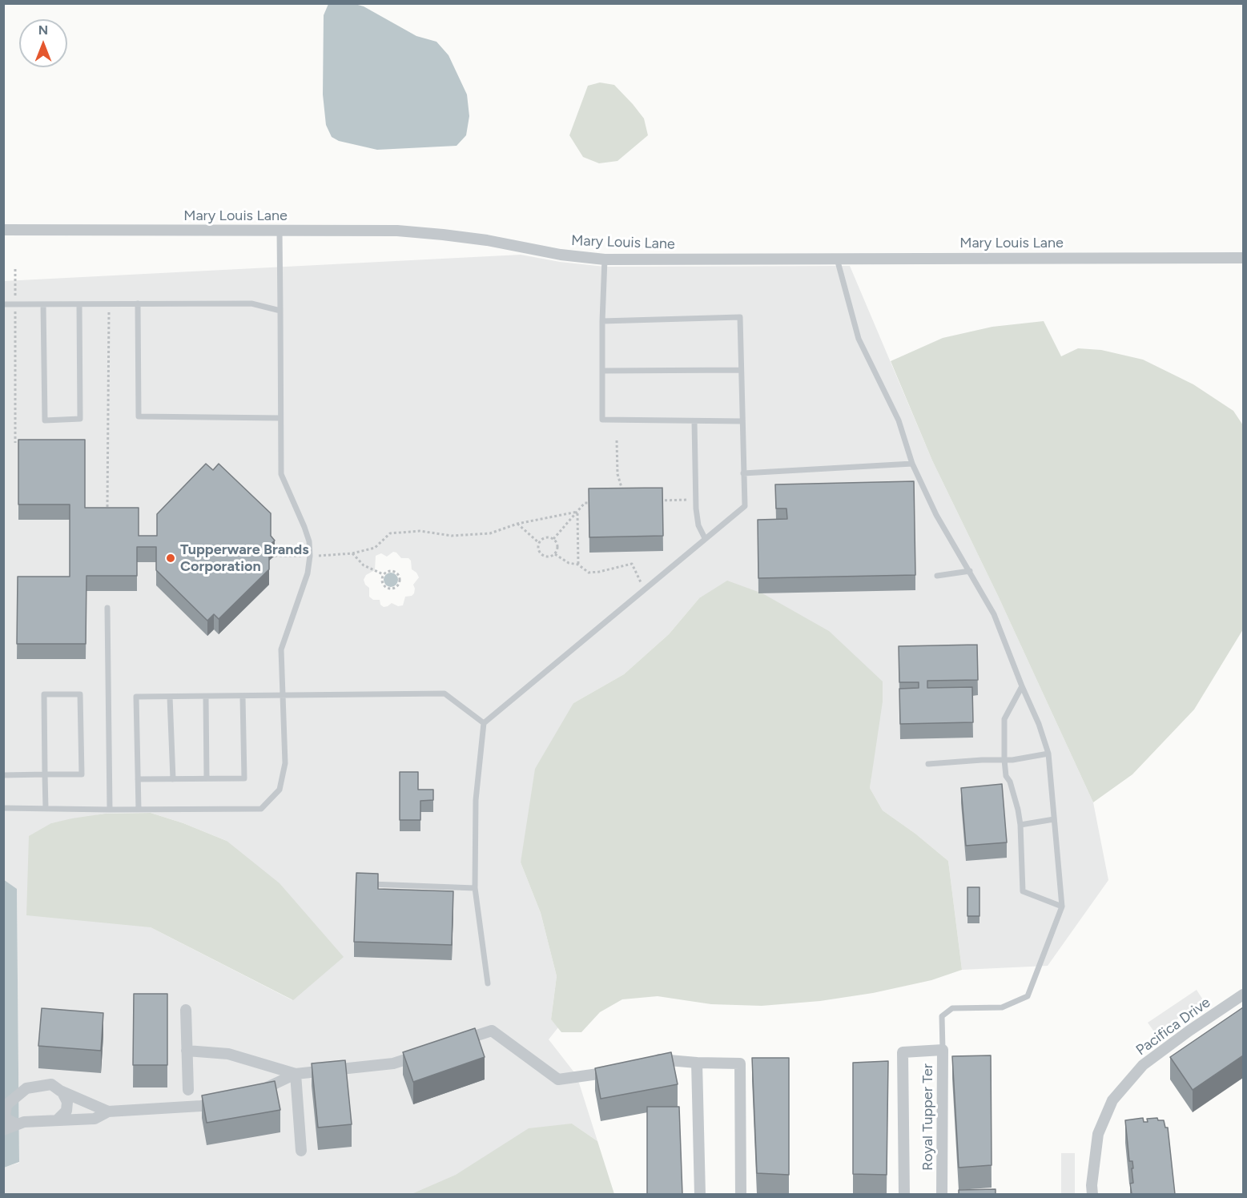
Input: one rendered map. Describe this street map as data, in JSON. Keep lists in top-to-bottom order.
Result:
{
  "streets": {
    "street": ["Mary Louis Lane", "Pacifica Drive", "Royal Tupper Ter"]
  },
  "places": ["Tupperware Brands Corporation"],
  "north": "top"
}
